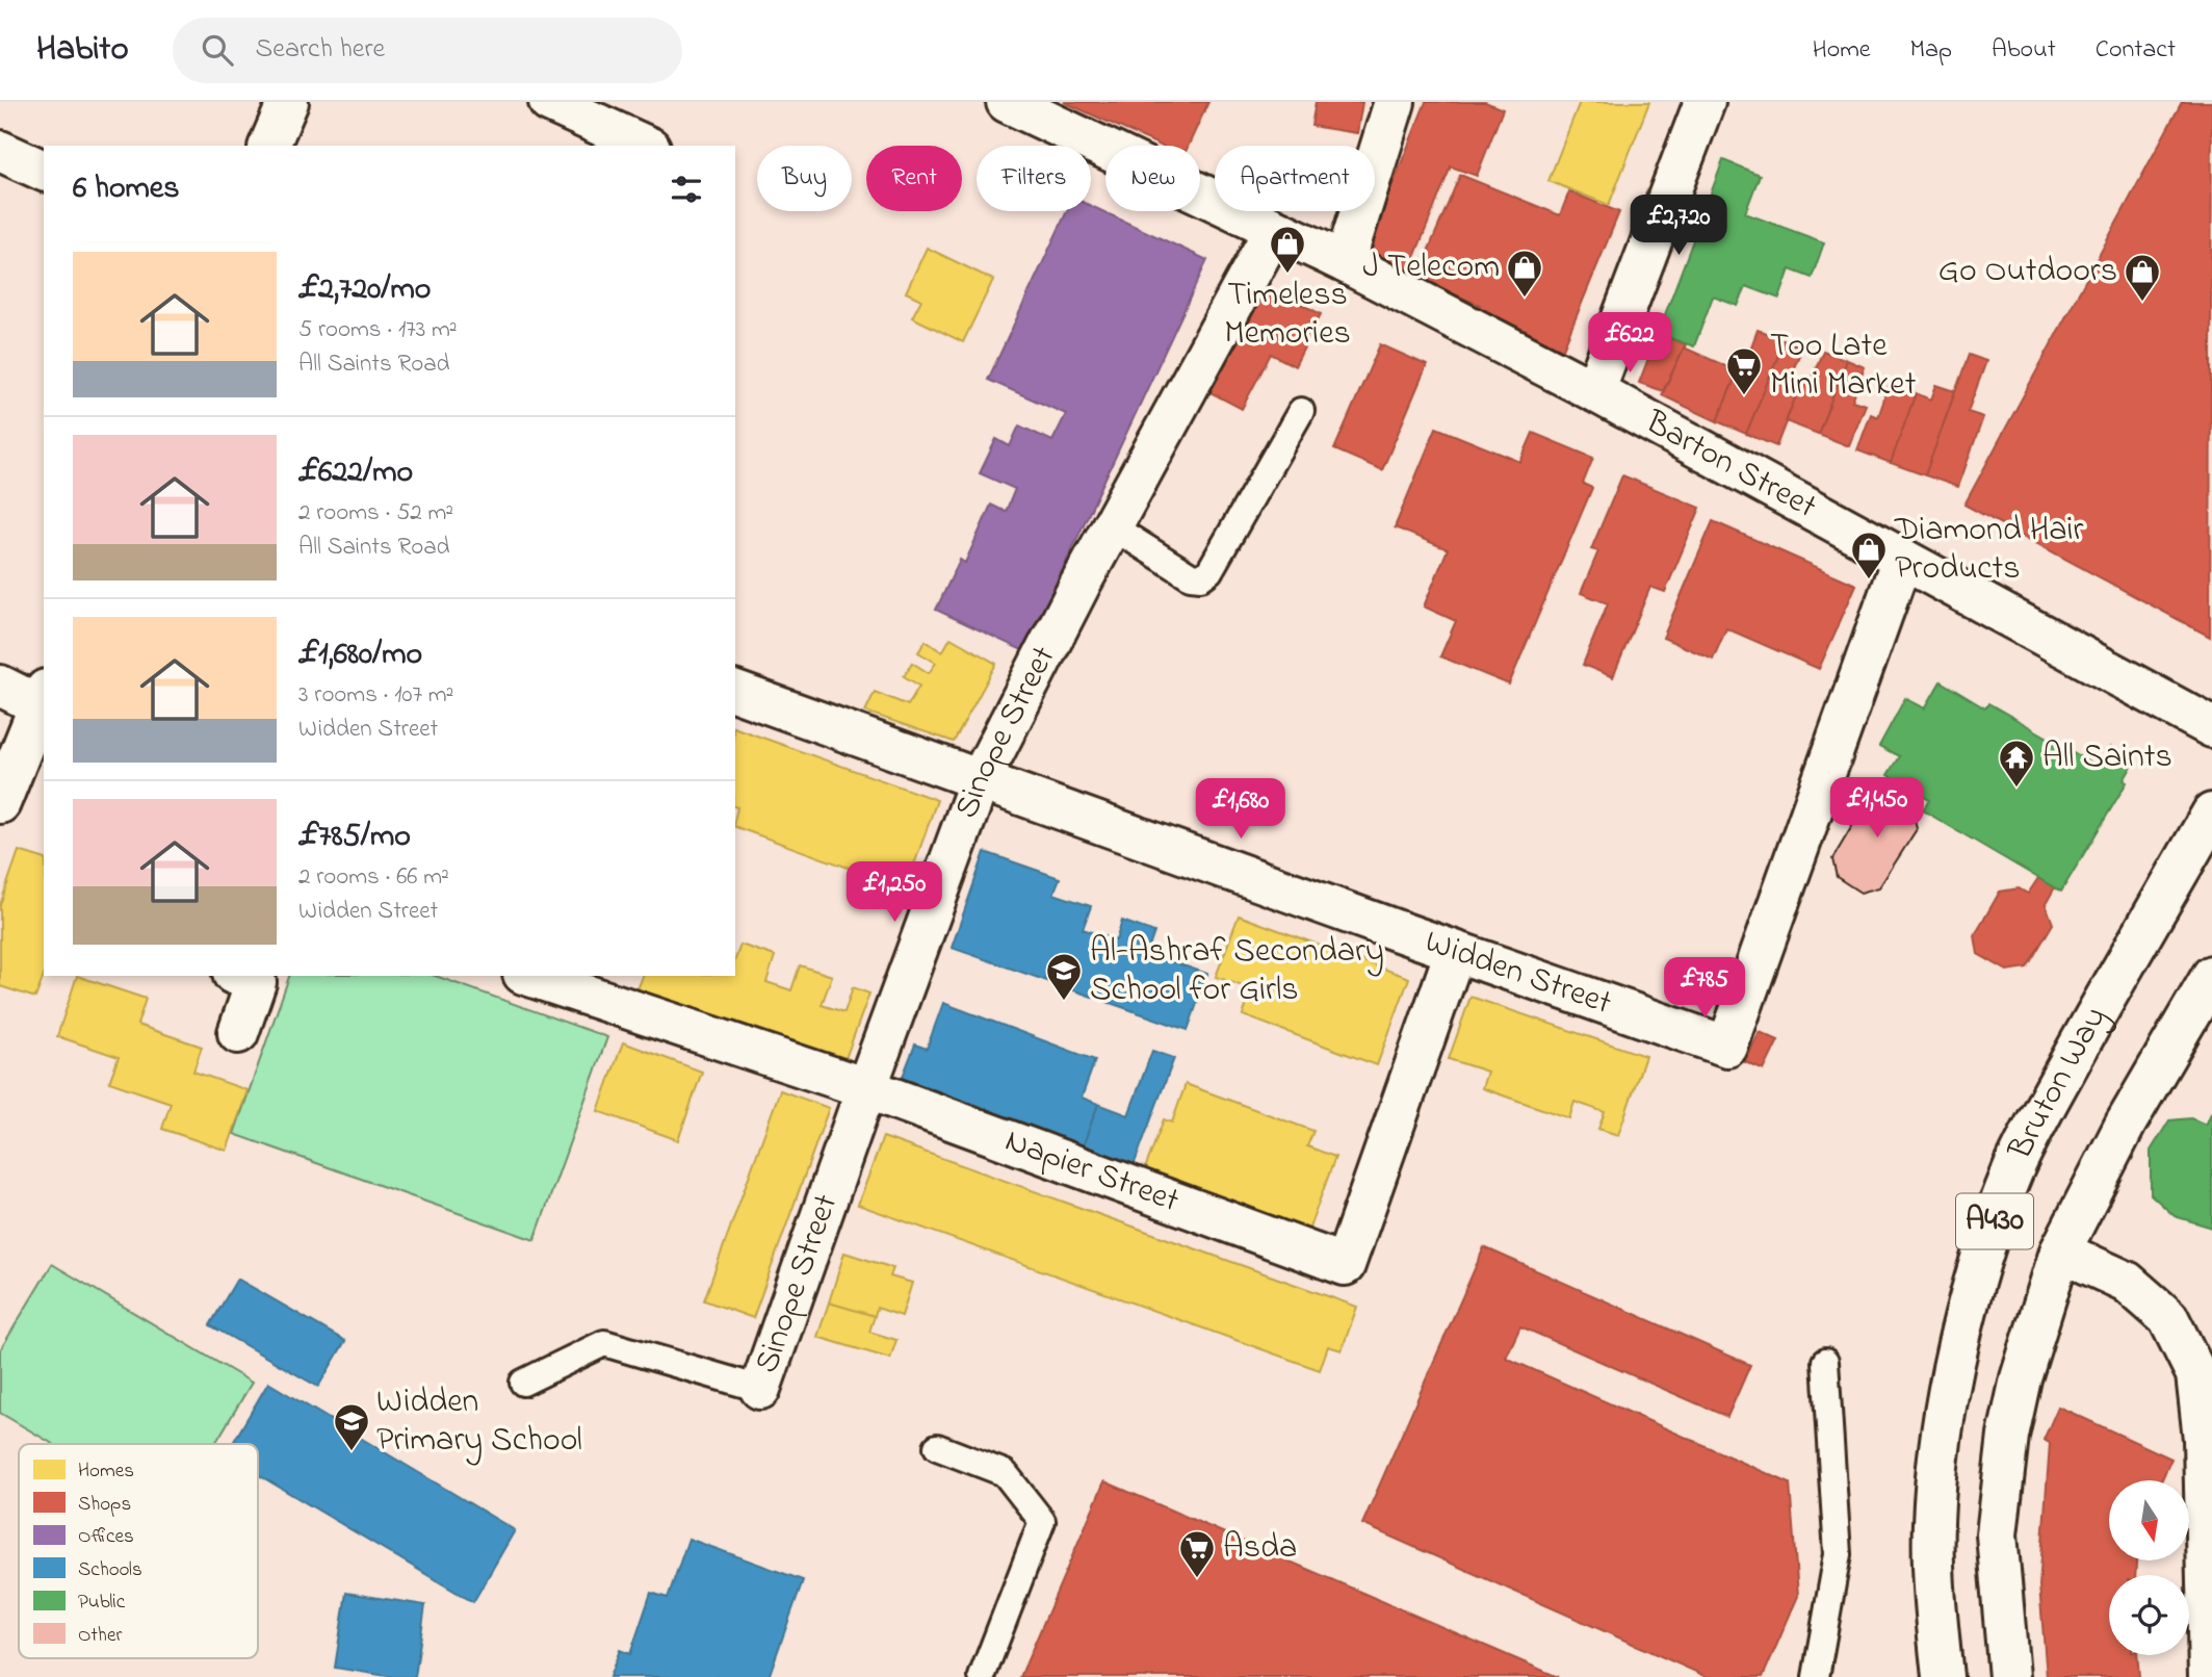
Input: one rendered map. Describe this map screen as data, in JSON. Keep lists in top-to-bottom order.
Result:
{
  "streets": {
    "street": [
      "Barton Street",
      "Sinope Street",
      "Widden Street",
      "Bruton Way",
      "Napier Street",
      "A430"
    ]
  },
  "crossings": [
    ["Barton Street", "Sinope Street"],
    ["Barton Street", "Widden Street"],
    ["Sinope Street", "Widden Street"],
    ["Sinope Street", "Napier Street"],
    ["Widden Street", "Napier Street"]
  ],
  "places": {
    "shop": [
      "Timeless Memories",
      "J Telecom",
      "Go Outdoors",
      "Diamond Hair Products"
    ],
    "supermarket": ["Too Late Mini Market", "Asda"],
    "temple": ["All Saints"],
    "school or university": ["Al-Ashraf Secondary School for Girls", "Widden Primary School"]
  },
  "legend": [
    "Homes",
    "Shops",
    "Offices",
    "Schools",
    "Public",
    "Other"
  ],
  "north": "bottom",
  "page": {
    "header": "Habito",
    "search": "Search here",
    "nav": [
      "Home",
      "Map",
      "About",
      "Contact"
    ],
    "chip": [
      "Buy",
      "Rent",
      "Filters",
      "New",
      "Apartment"
    ],
    "heading": "6 homes",
    "price": [
      "£2,720",
      "£622",
      "£1,450",
      "£1,680",
      "£1,250",
      "£785"
    ],
    "list": [
      {
        "name": "£2,720/mo",
        "note": "5 rooms · 173 m² · All Saints Road"
      },
      {
        "name": "£622/mo",
        "note": "2 rooms · 52 m² · All Saints Road"
      },
      {
        "name": "£1,680/mo",
        "note": "3 rooms · 107 m² · Widden Street"
      },
      {
        "name": "£785/mo",
        "note": "2 rooms · 66 m² · Widden Street"
      }
    ]
  }
}
